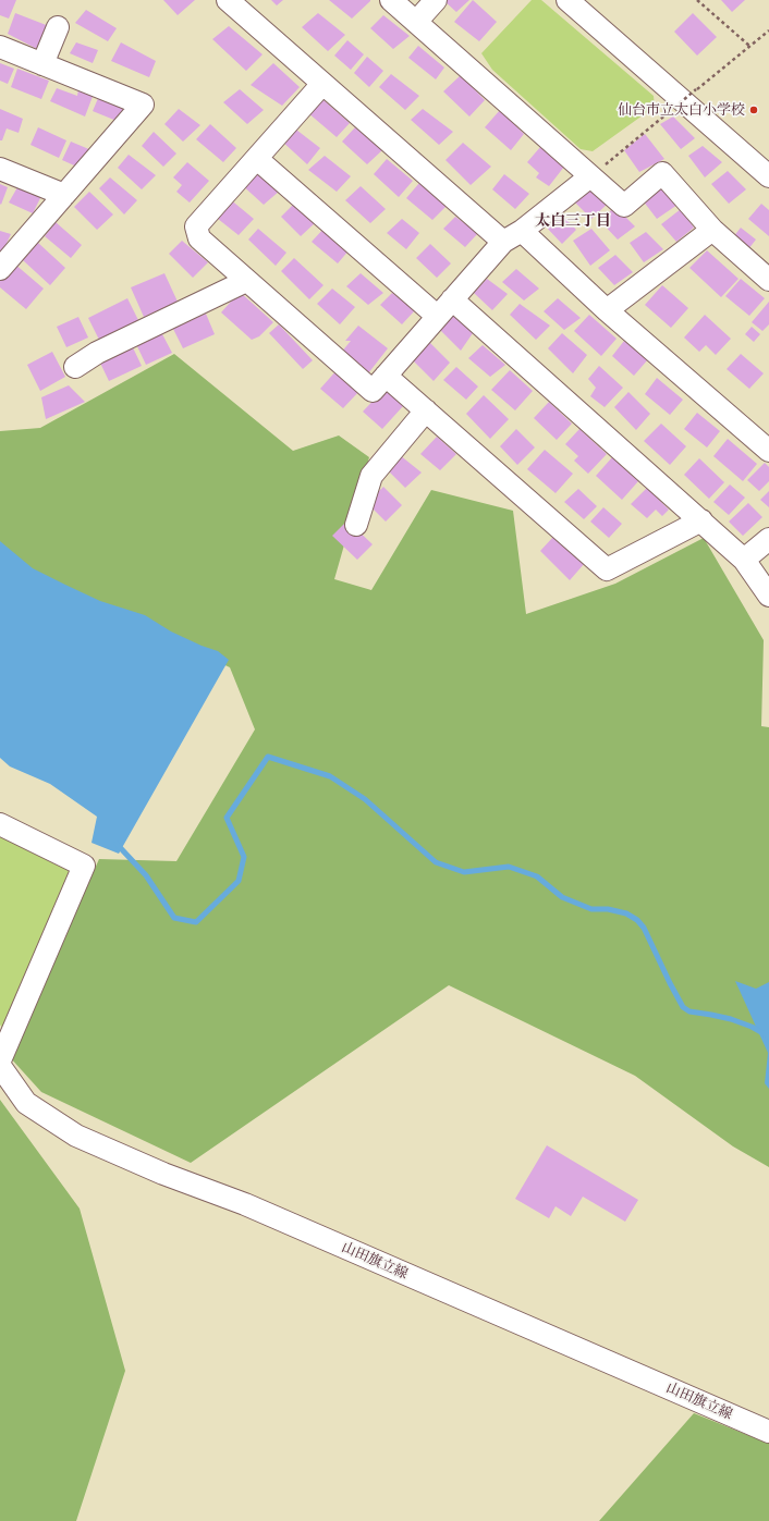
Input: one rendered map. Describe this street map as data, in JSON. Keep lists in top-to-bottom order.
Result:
{
  "streets": {
    "street": ["山田旗立線"]
  },
  "districts": ["太白三丁目"],
  "places": ["仙台市立太白小学校"]
}
